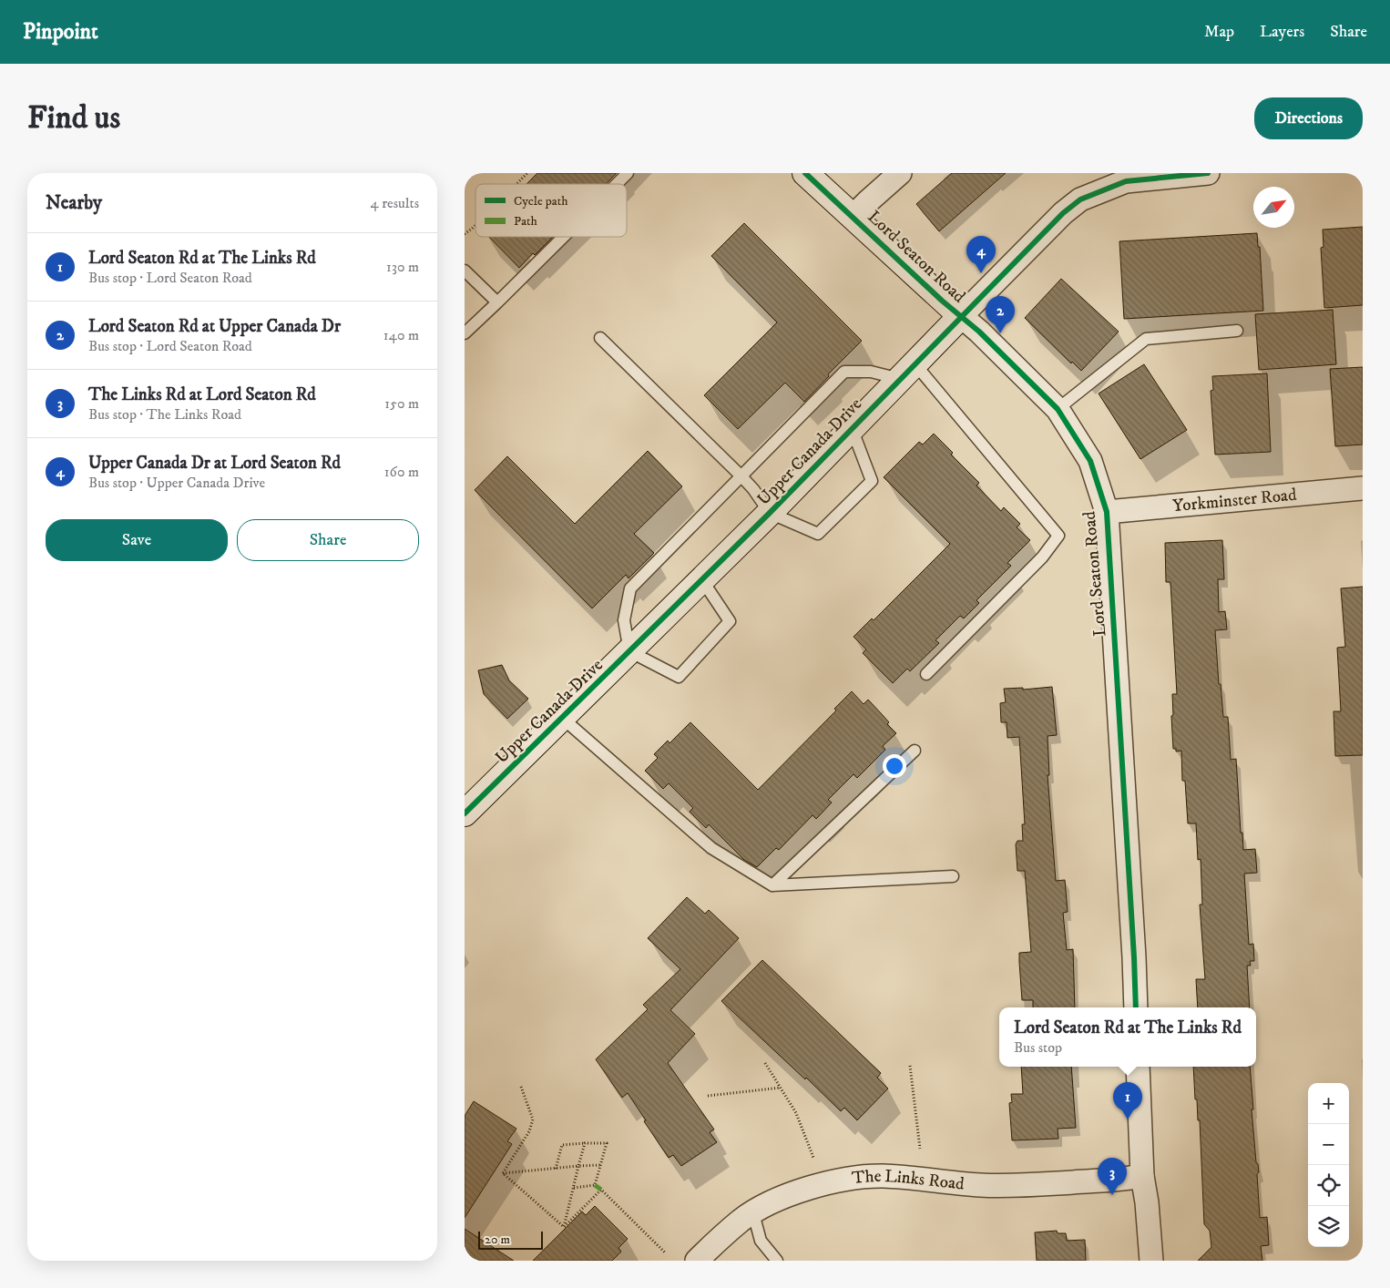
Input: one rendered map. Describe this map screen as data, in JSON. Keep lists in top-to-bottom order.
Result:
{
  "streets": {
    "street": [
      "Lord Seaton Road",
      "Upper Canada Drive",
      "Yorkminster Road",
      "The Links Road"
    ]
  },
  "crossings": [
    ["Lord Seaton Road", "Upper Canada Drive"],
    ["Lord Seaton Road", "Yorkminster Road"]
  ],
  "legend": ["Cycle path", "Path"],
  "scale_bar": "20 m",
  "north": "top right",
  "page": {
    "header": "Pinpoint",
    "nav": ["Map", "Layers", "Share"],
    "buttons": [
      "Directions",
      ["Save", "Share"]
    ],
    "title": "Find us",
    "heading": ["Nearby", "4 results"],
    "list": [
      {
        "mark": "1",
        "name": "Lord Seaton Rd at The Links Rd",
        "note": "Bus stop · Lord Seaton Road",
        "value": "130 m"
      },
      {
        "mark": "2",
        "name": "Lord Seaton Rd at Upper Canada Dr",
        "note": "Bus stop · Lord Seaton Road",
        "value": "140 m"
      },
      {
        "mark": "3",
        "name": "The Links Rd at Lord Seaton Rd",
        "note": "Bus stop · The Links Road",
        "value": "150 m"
      },
      {
        "mark": "4",
        "name": "Upper Canada Dr at Lord Seaton Rd",
        "note": "Bus stop · Upper Canada Drive",
        "value": "160 m"
      }
    ],
    "pins": [
      "4",
      "2",
      "1",
      "3"
    ],
    "popup": ["Lord Seaton Rd at The Links Rd", "Bus stop"],
    "map_buttons": ["+", "−"],
    "scale": "20 m"
  }
}
